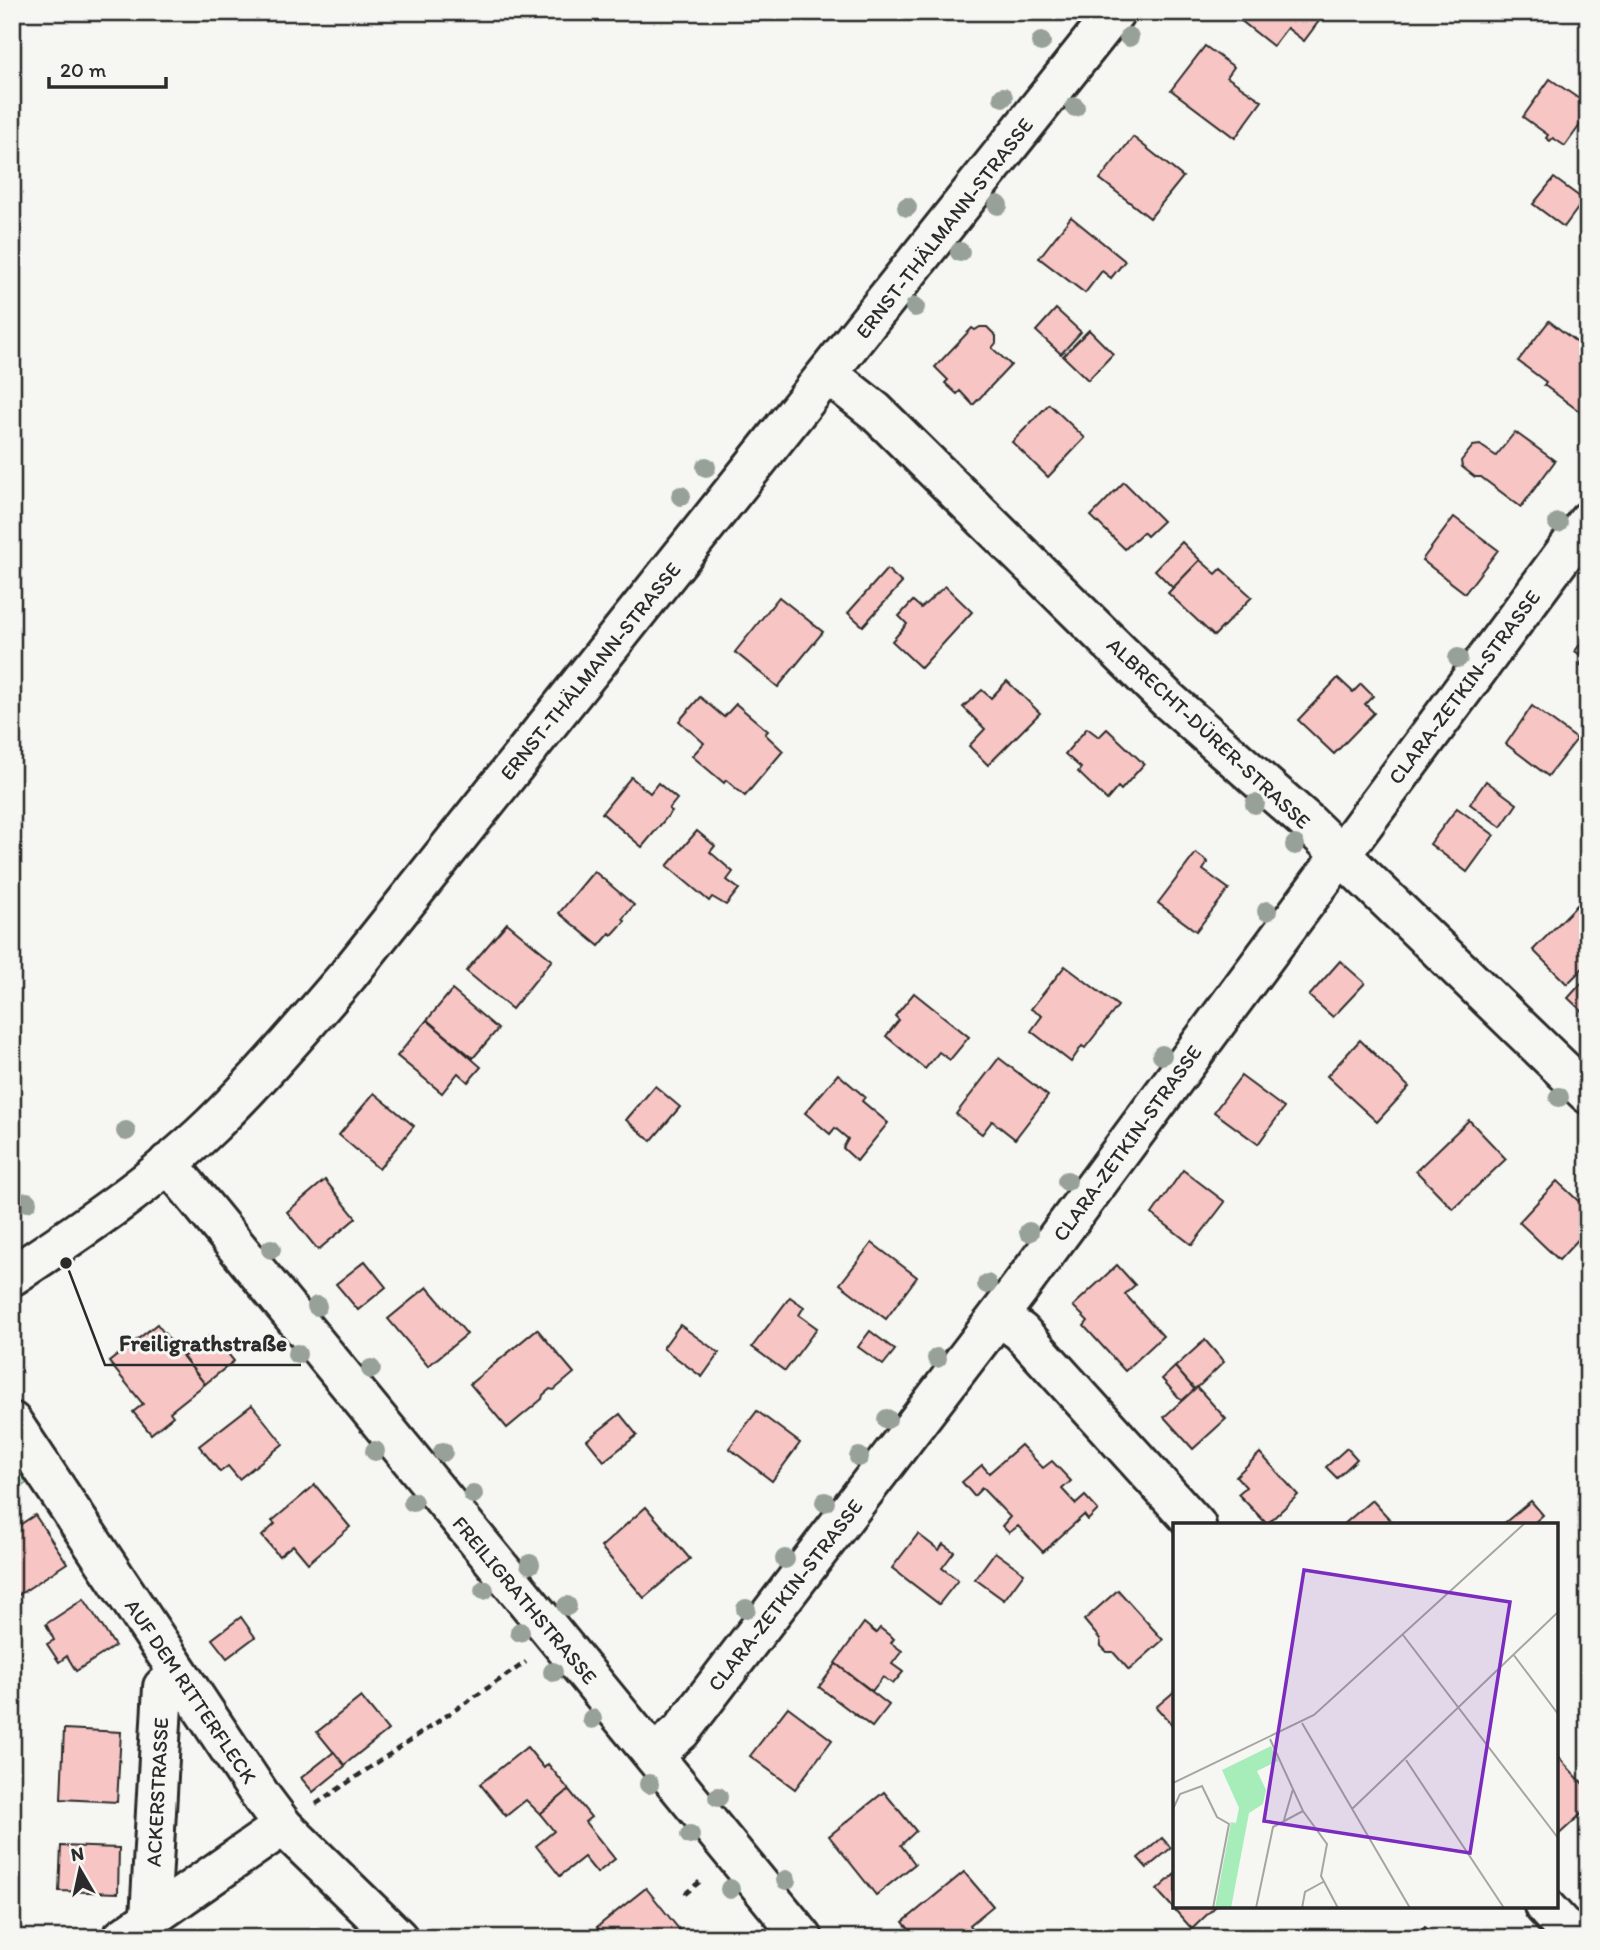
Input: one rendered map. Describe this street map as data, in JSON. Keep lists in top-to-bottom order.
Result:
{
  "streets": {
    "street": [
      "ERNST-THÄLMANN-STRASSE",
      "CLARA-ZETKIN-STRASSE",
      "ALBRECHT-DÜRER-STRASSE",
      "FREILIGRATHSTRASSE",
      "AUF DEM RITTERFLECK",
      "ACKERSTRASSE"
    ]
  },
  "crossings": [
    ["ERNST-THÄLMANN-STRASSE", "ALBRECHT-DÜRER-STRASSE"],
    ["ERNST-THÄLMANN-STRASSE", "FREILIGRATHSTRASSE"],
    ["CLARA-ZETKIN-STRASSE", "ALBRECHT-DÜRER-STRASSE"],
    ["CLARA-ZETKIN-STRASSE", "FREILIGRATHSTRASSE"],
    ["AUF DEM RITTERFLECK", "ACKERSTRASSE"]
  ],
  "places": ["Freiligrathstraße"],
  "scale_bar": "20 m",
  "north": "top"
}
